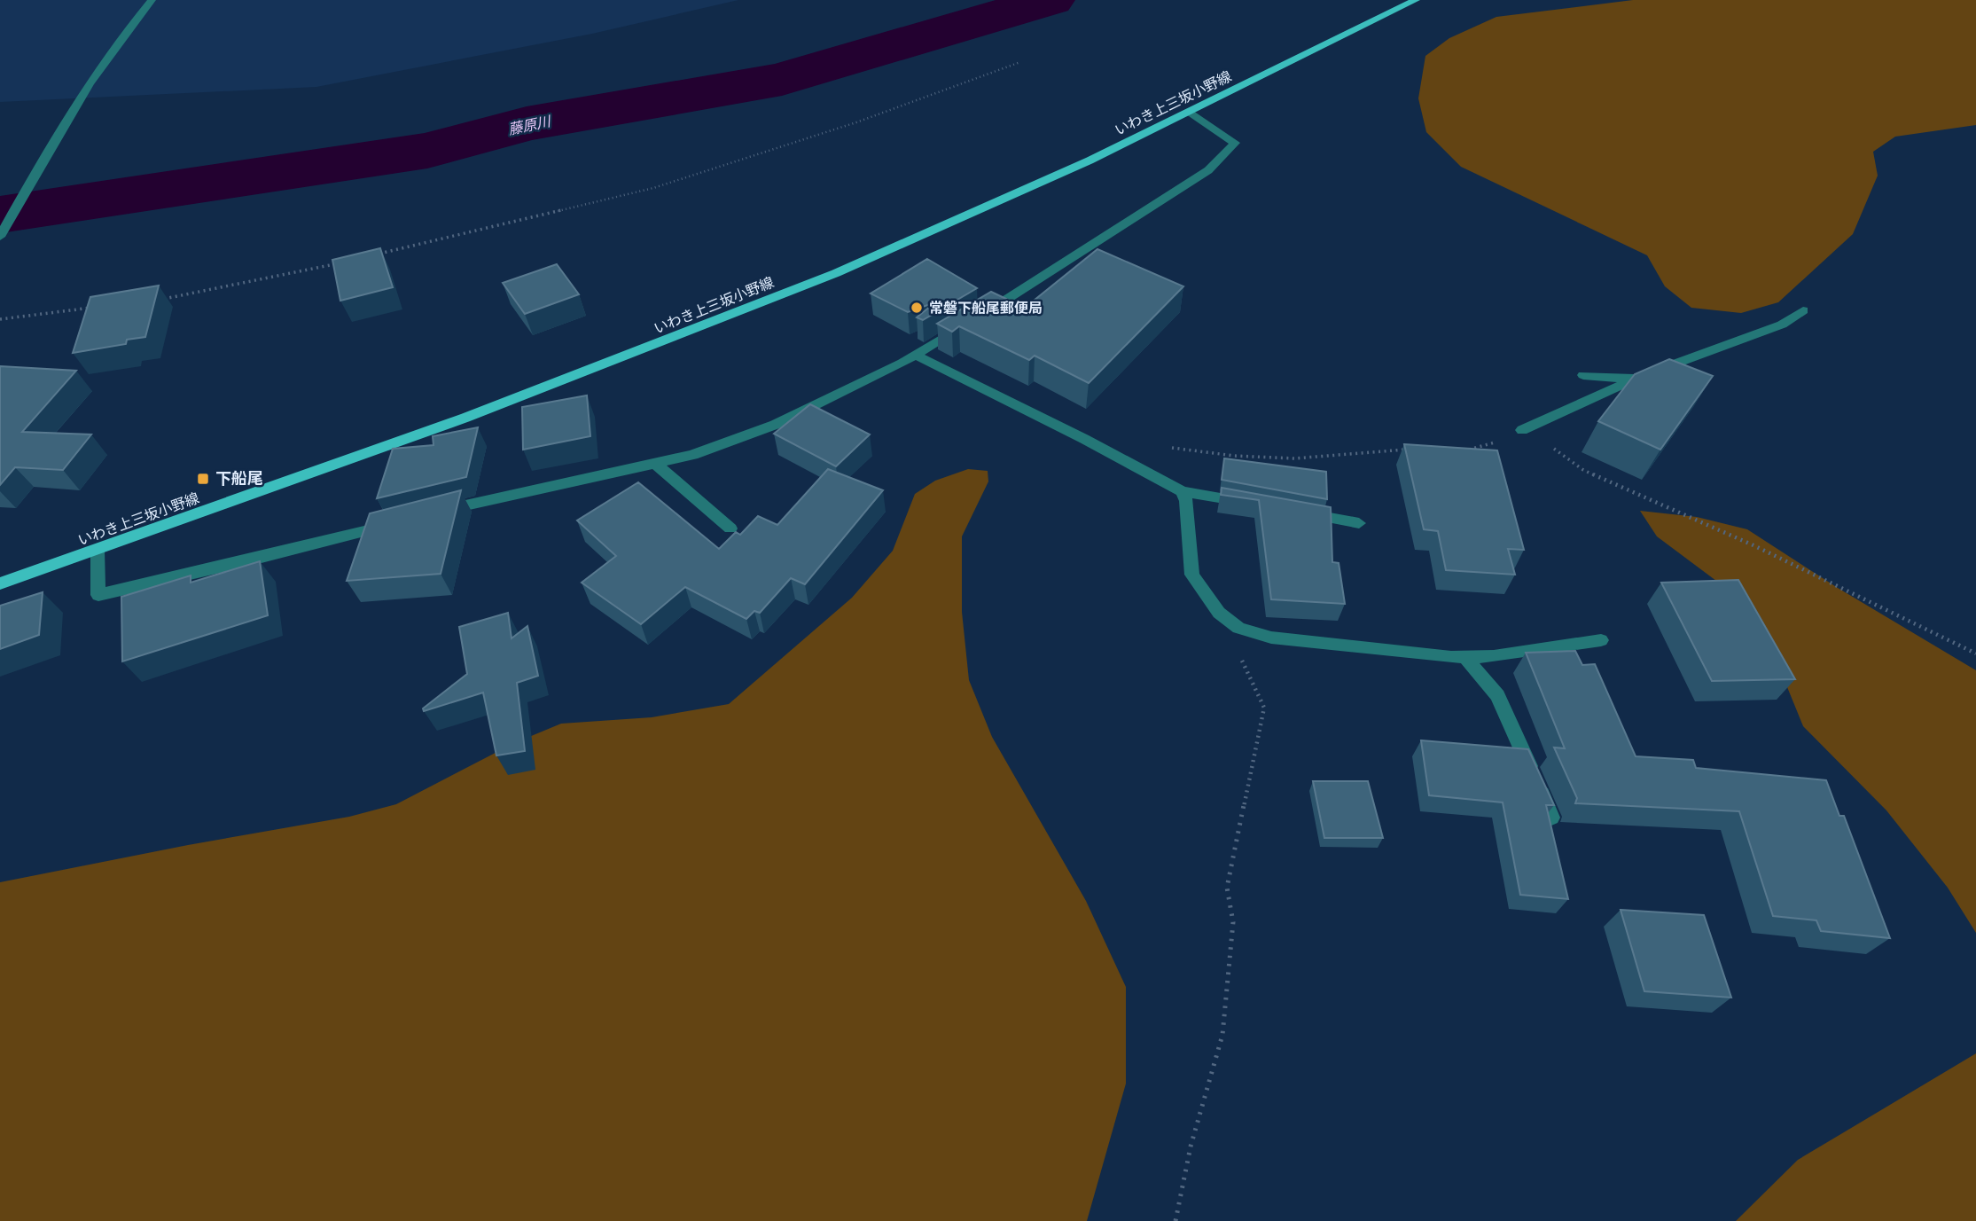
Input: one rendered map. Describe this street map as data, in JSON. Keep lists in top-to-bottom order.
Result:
{
  "streets": {
    "main road": ["いわき上三坂小野線"]
  },
  "water": ["藤原川"],
  "places": {
    "other": ["常磐下船尾郵便局"],
    "transit": ["下船尾"]
  }
}
